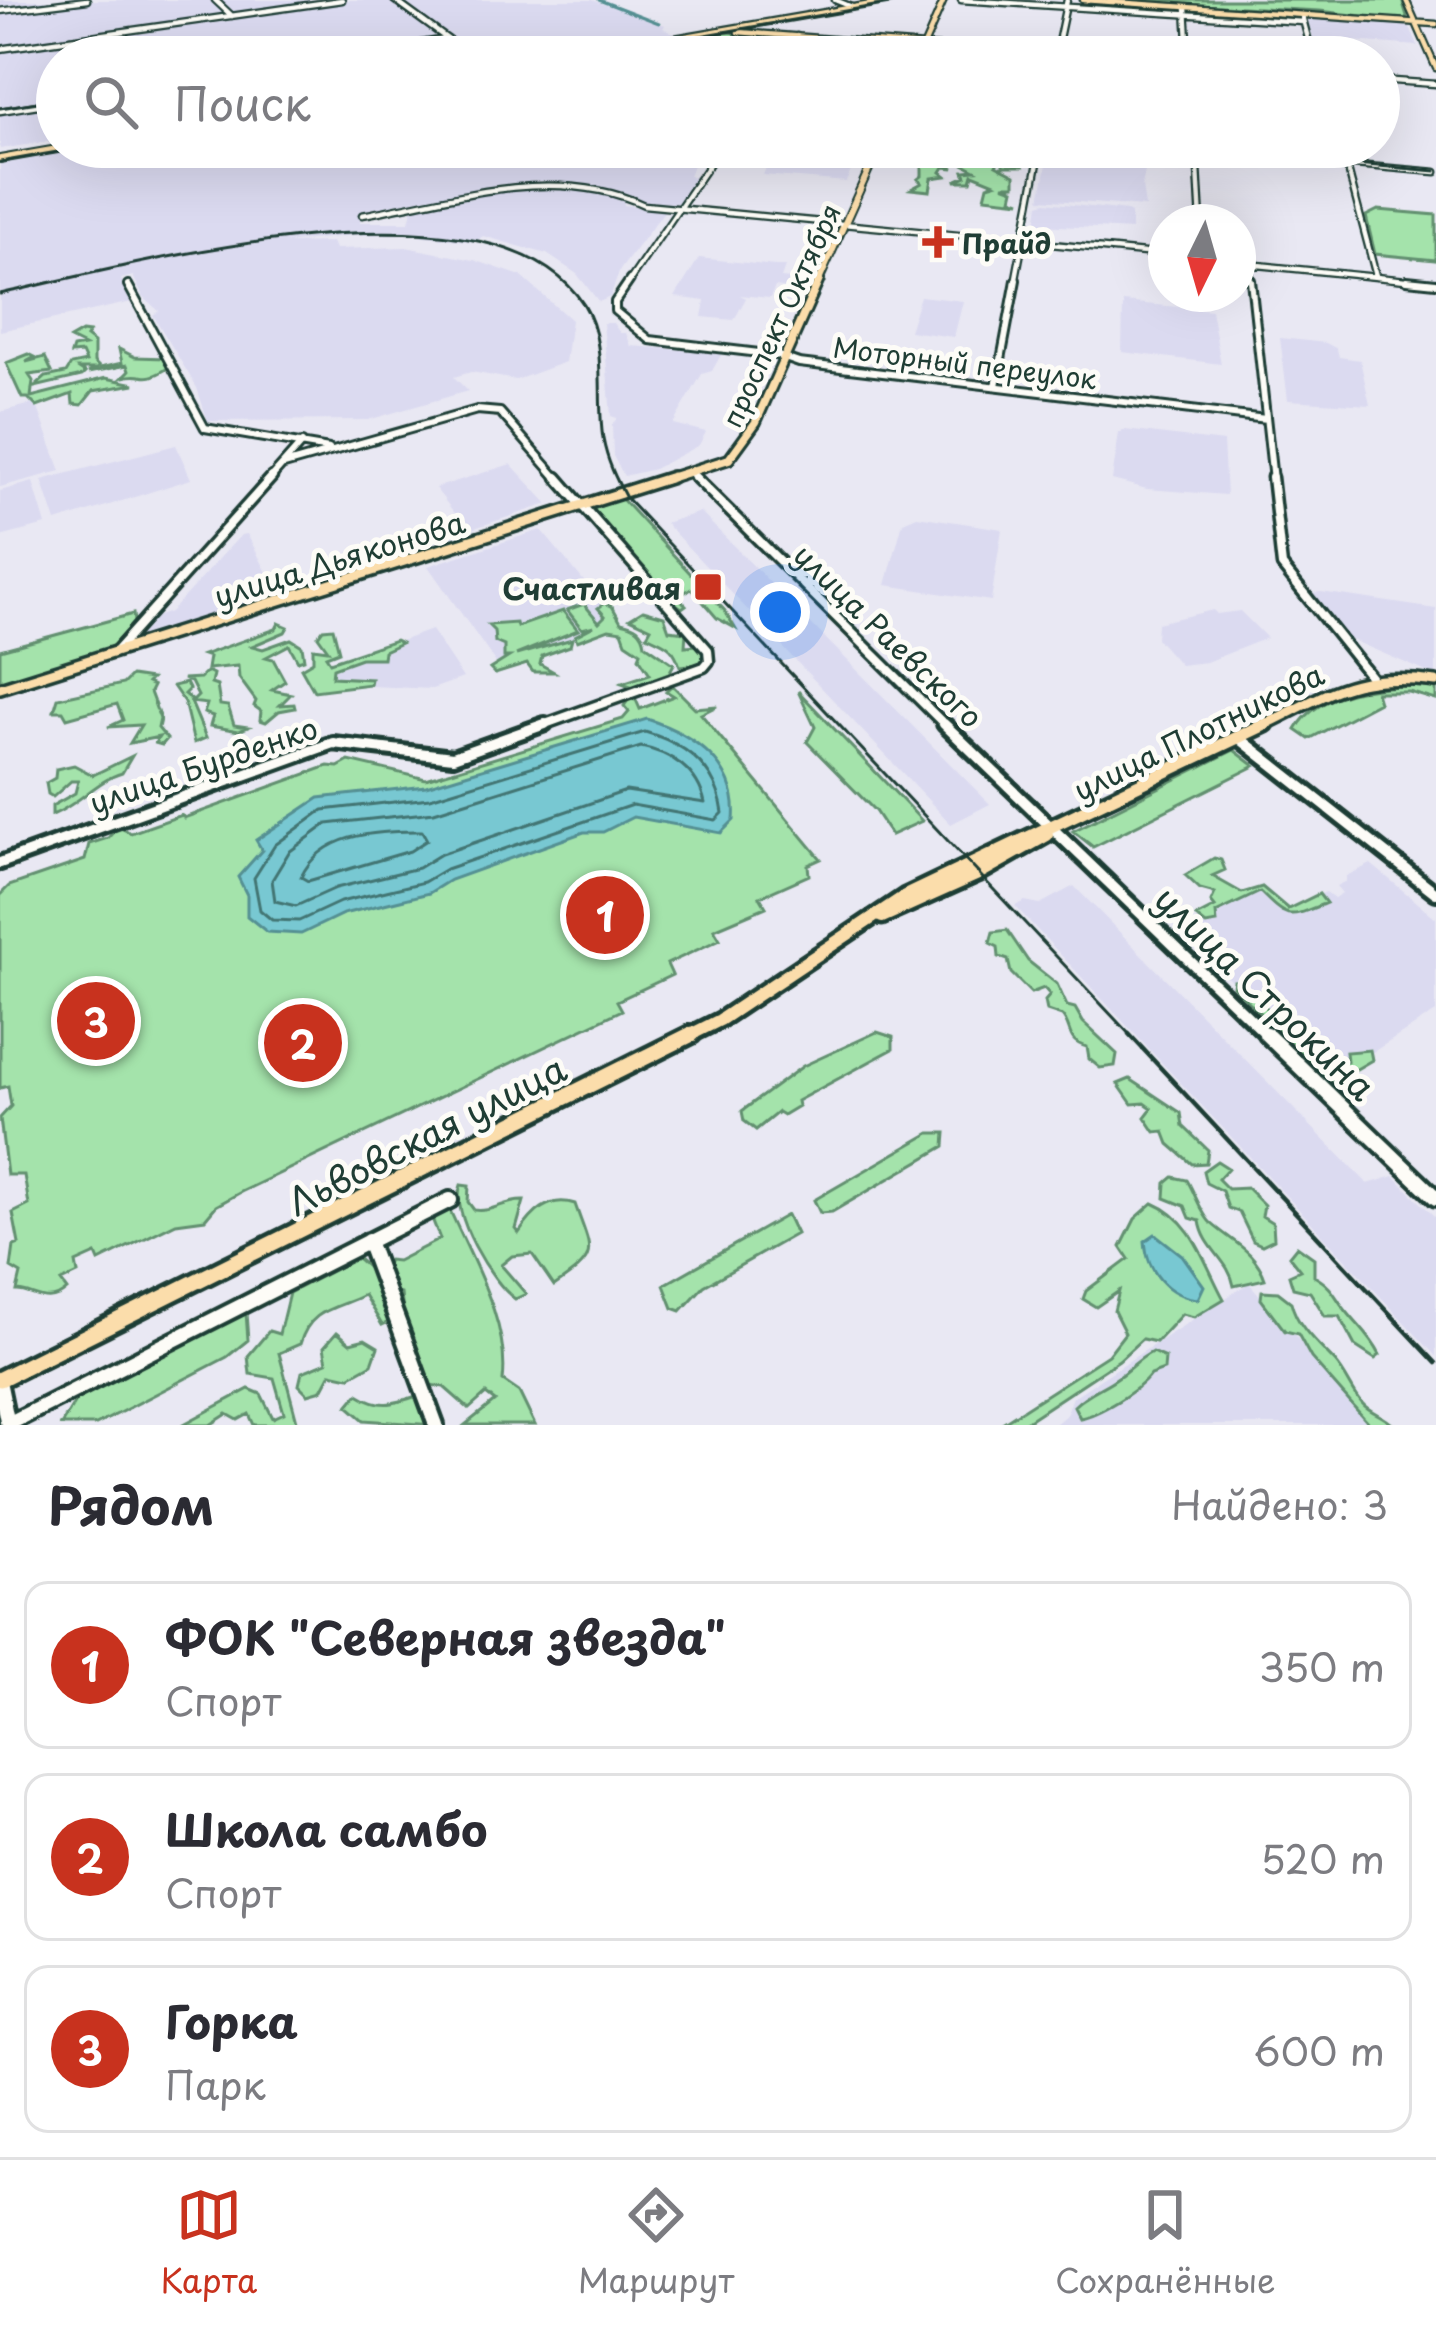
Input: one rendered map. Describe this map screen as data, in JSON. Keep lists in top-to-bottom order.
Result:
{
  "streets": {
    "main road": [
      "проспект Октября",
      "улица Дьяконова",
      "улица Плотникова",
      "Львовская улица"
    ],
    "street": [
      "Моторный переулок",
      "улица Раевского",
      "улица Бурденко",
      "улица Строкина"
    ]
  },
  "crossings": [
    ["проспект Октября", "Моторный переулок"],
    ["проспект Октября", "улица Дьяконова"],
    ["проспект Октября", "улица Раевского"],
    ["улица Дьяконова", "улица Раевского"],
    ["улица Дьяконова", "улица Бурденко"],
    ["улица Раевского", "улица Плотникова"],
    ["улица Раевского", "улица Строкина"],
    ["улица Раевского", "Львовская улица"],
    ["улица Плотникова", "улица Строкина"],
    ["улица Плотникова", "Львовская улица"],
    ["улица Строкина", "Львовская улица"]
  ],
  "places": {
    "health": ["Прайд"],
    "transit": ["Счастливая"]
  },
  "north": "bottom",
  "page": {
    "search": "Поиск",
    "pins": ["1", "3", "2"],
    "heading": ["Рядом", "Найдено: 3"],
    "list": [
      {
        "mark": "1",
        "name": "ФОК \"Северная звезда\"",
        "note": "Спорт",
        "value": "350 m"
      },
      {
        "mark": "2",
        "name": "Школа самбо",
        "note": "Спорт",
        "value": "520 m"
      },
      {
        "mark": "3",
        "name": "Горка",
        "note": "Парк",
        "value": "600 m"
      }
    ],
    "nav": ["Карта", "Маршрут", "Сохранённые"]
  }
}
